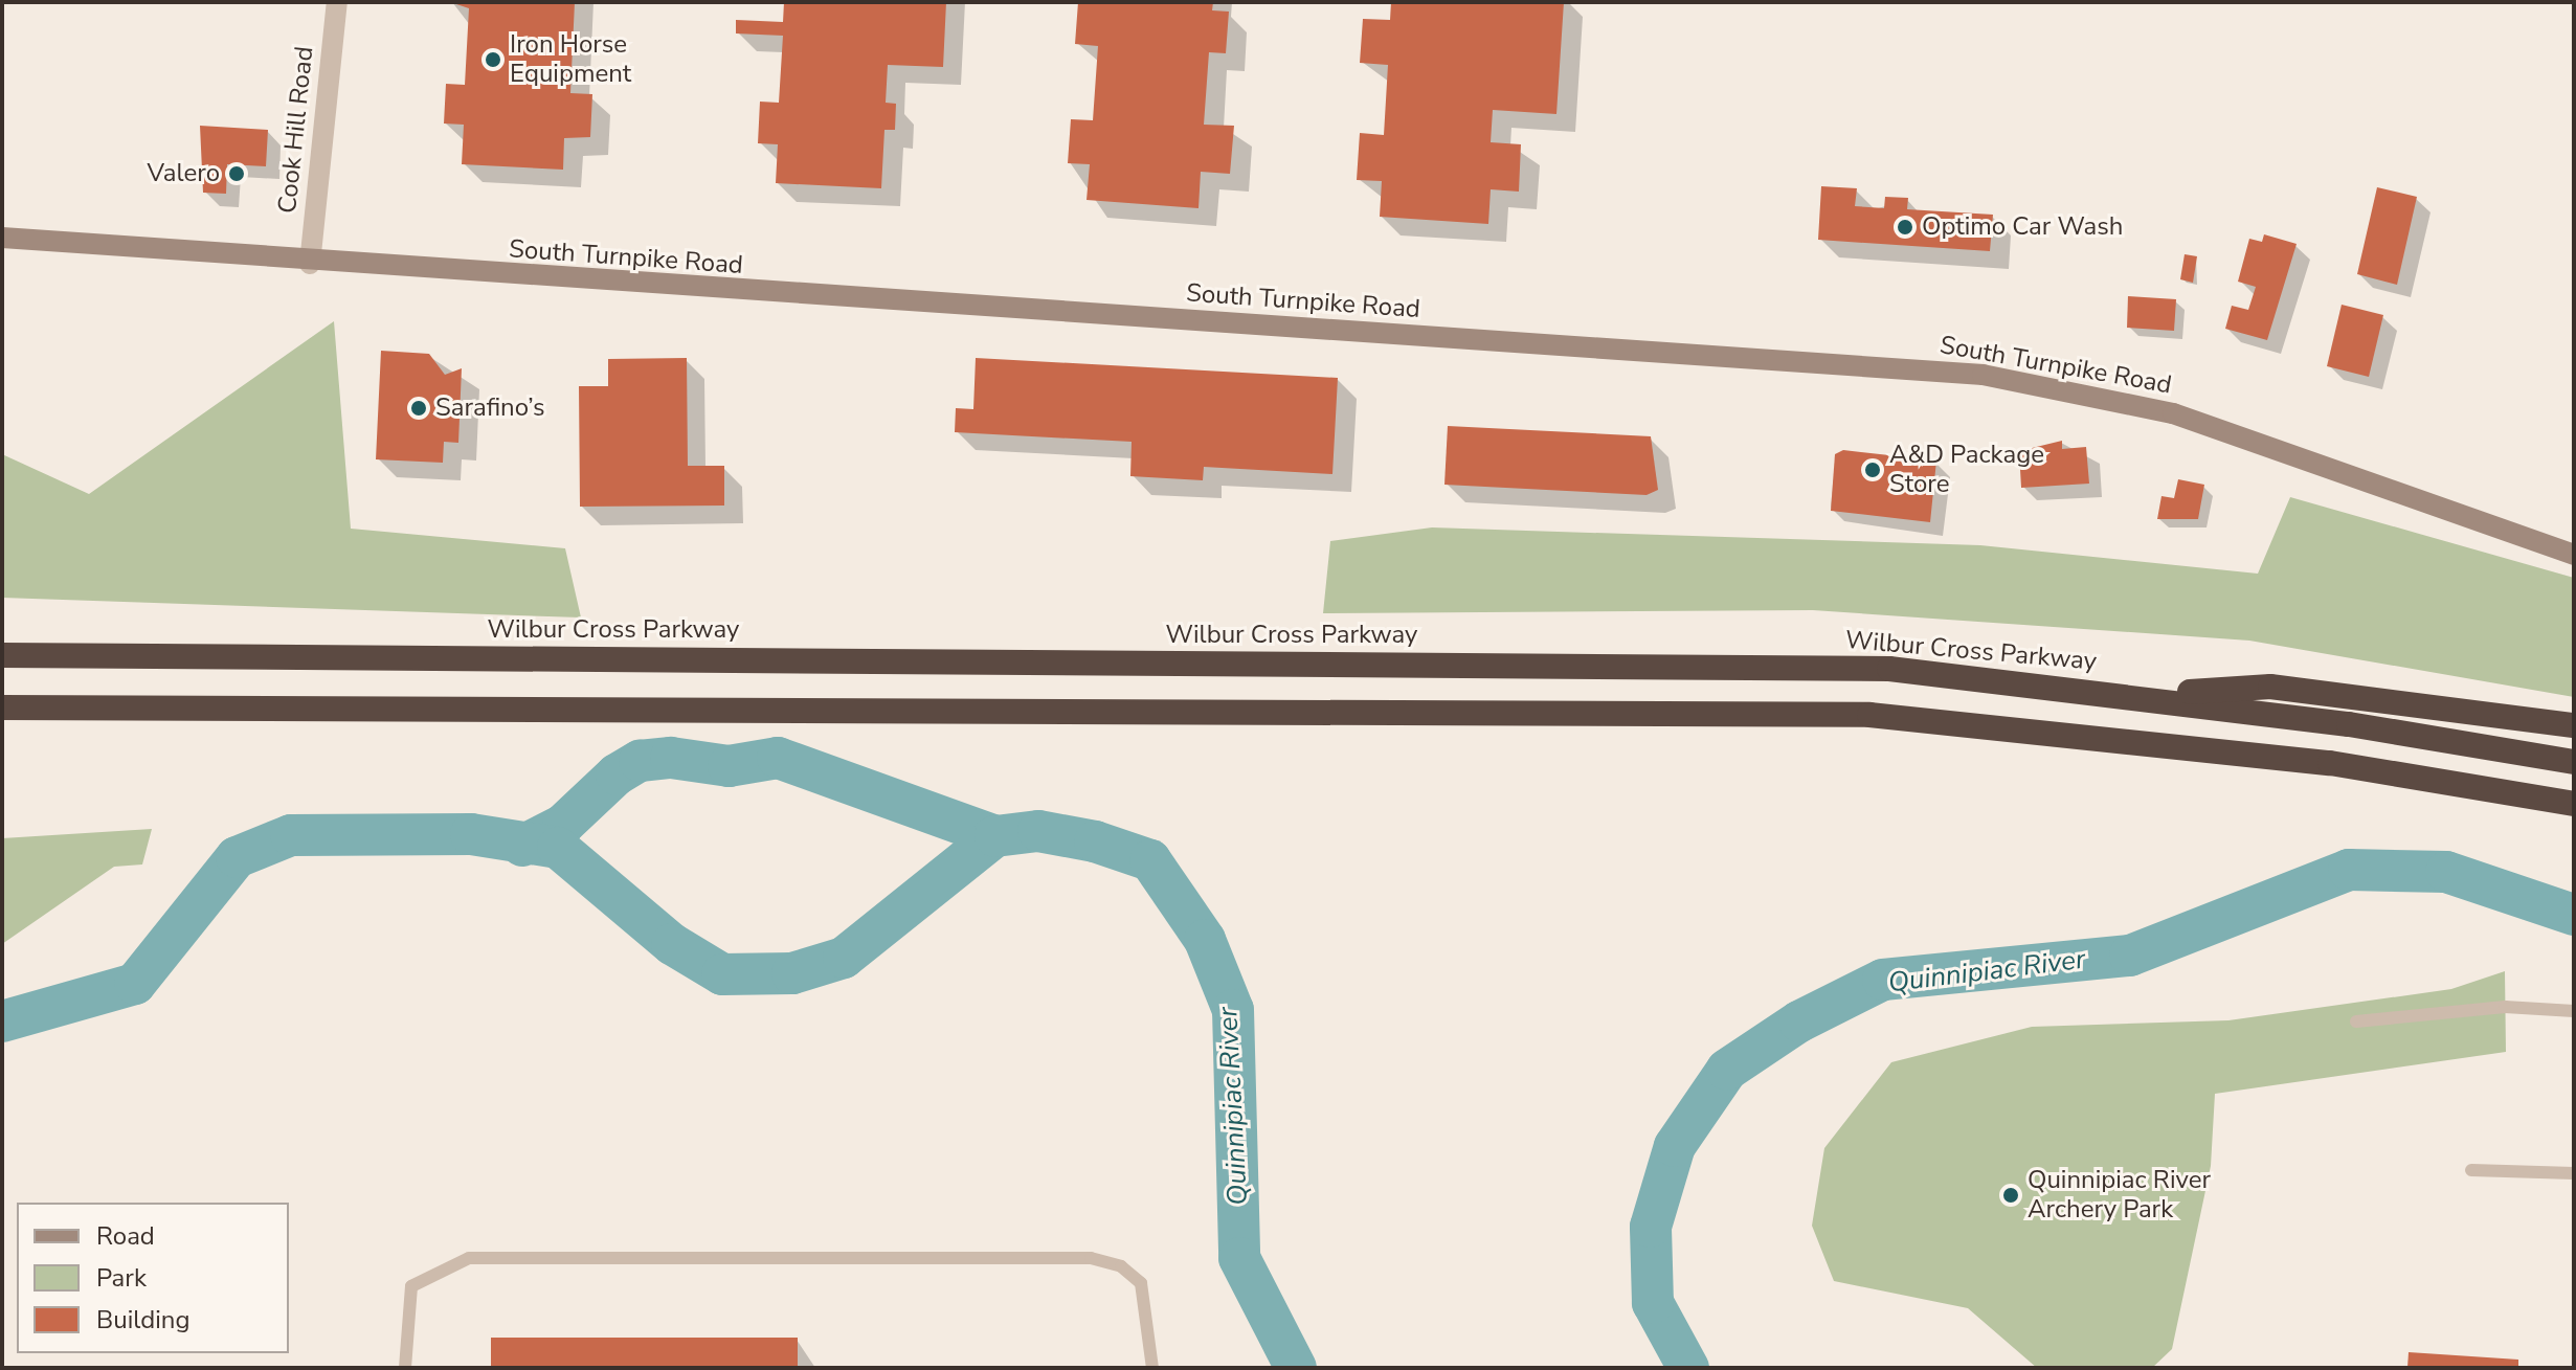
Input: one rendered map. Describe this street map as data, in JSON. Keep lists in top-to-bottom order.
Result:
{
  "streets": {
    "highway": ["Wilbur Cross Parkway"],
    "main road": ["South Turnpike Road"],
    "street": ["Cook Hill Road"]
  },
  "crossings": [
    ["Cook Hill Road", "South Turnpike Road"]
  ],
  "water": ["Quinnipiac River"],
  "places": [
    "Iron Horse Equipment",
    "Valero",
    "Optimo Car Wash",
    "Sarafino’s",
    "A&D Package Store",
    "Quinnipiac River Archery Park"
  ],
  "legend": ["Road", "Park", "Building"]
}
